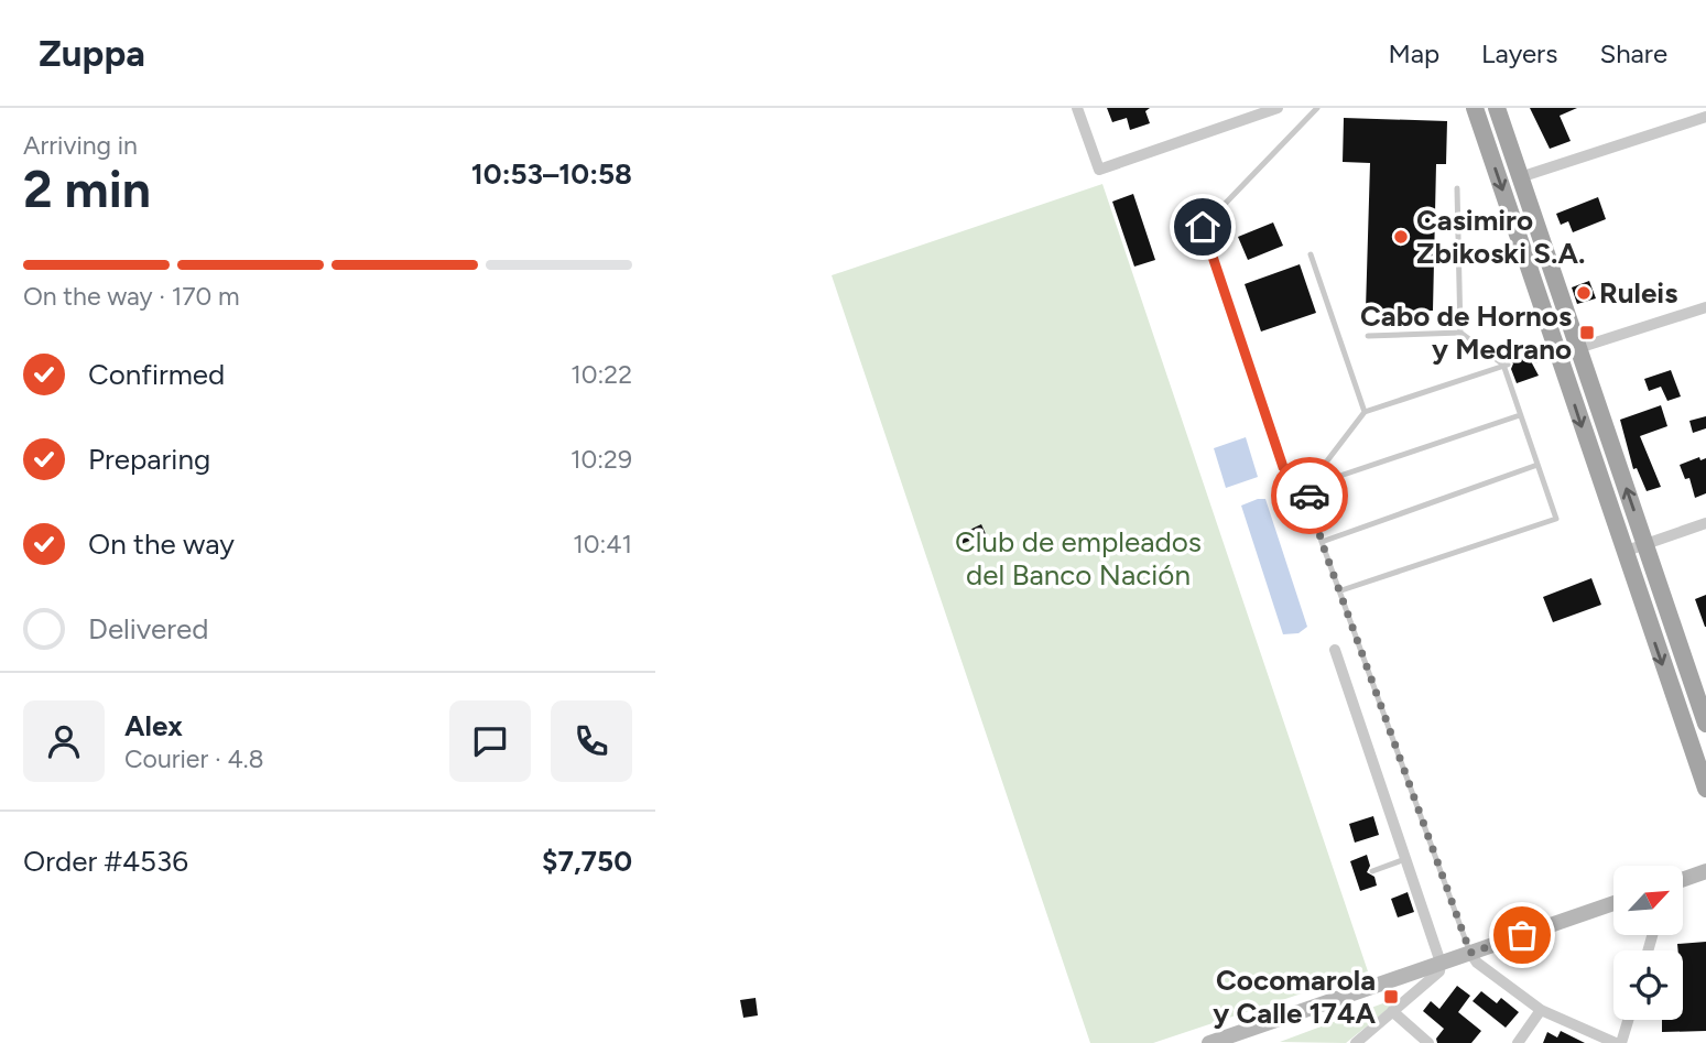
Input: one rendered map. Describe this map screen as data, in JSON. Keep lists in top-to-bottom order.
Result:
{
  "parks": ["Club de empleados del Banco Nación"],
  "places": {
    "other": ["Casimiro Zbikoski S.A.", "Ruleis"],
    "transit": ["Cabo de Hornos y Medrano", "Cocomarola y Calle 174A"]
  },
  "north": "top right",
  "page": {
    "header": "Zuppa",
    "nav": ["Map", "Layers", "Share"],
    "heading": ["2 min", "Arriving in", "10:53–10:58"],
    "panel": [
      "Alex",
      "Courier · 4.8",
      "Order #4536",
      "$7,750"
    ],
    "bar": "On the way · 170 m",
    "list": [
      ["Confirmed", "10:22"],
      ["Preparing", "10:29"],
      ["On the way", "10:41"],
      "Delivered"
    ]
  }
}
